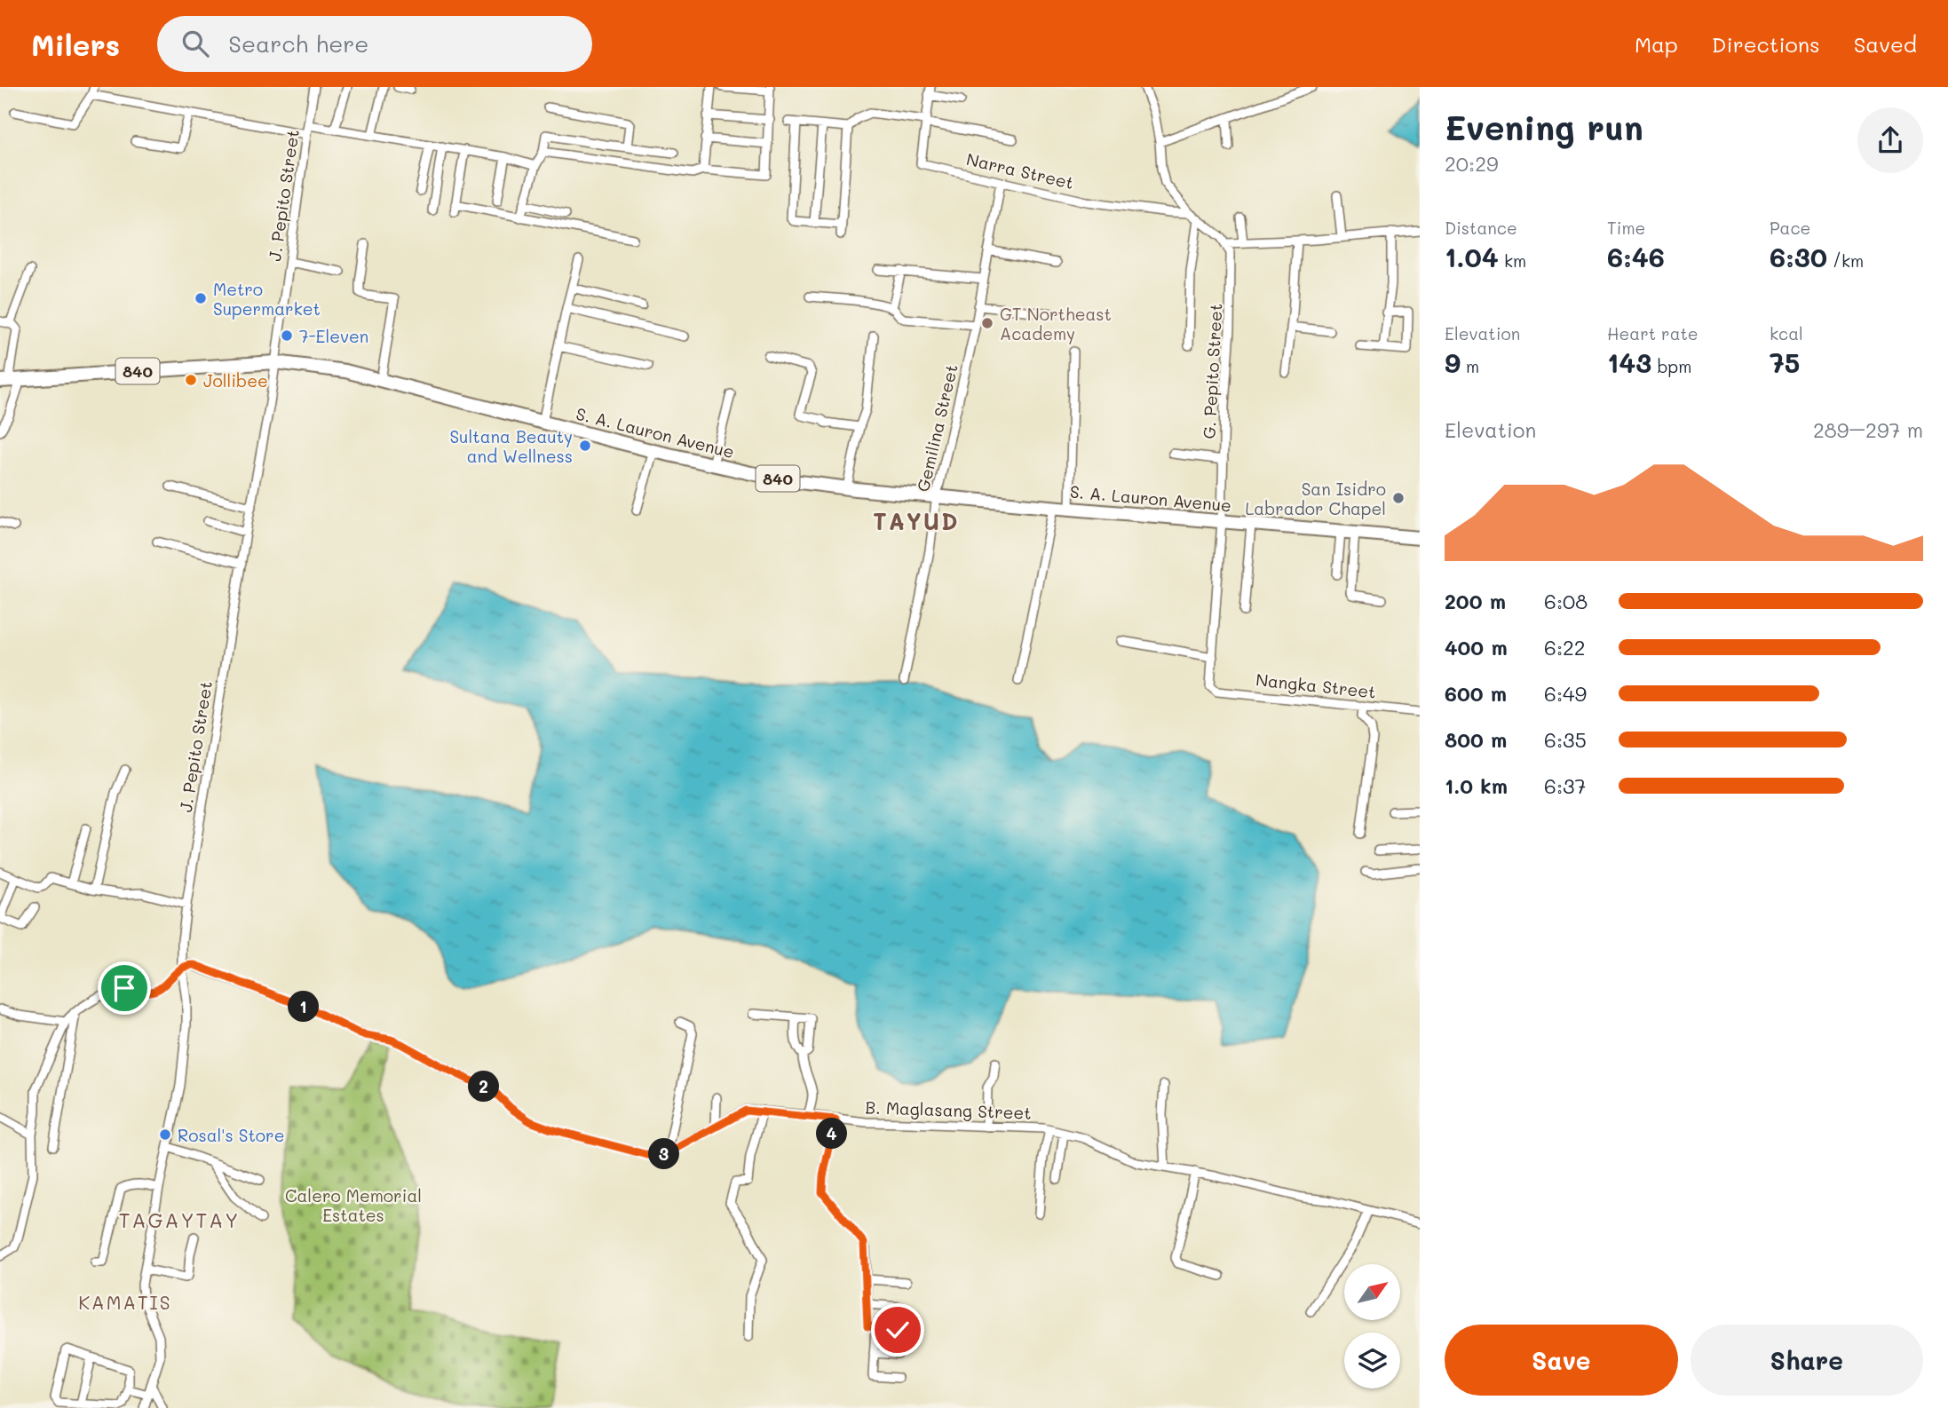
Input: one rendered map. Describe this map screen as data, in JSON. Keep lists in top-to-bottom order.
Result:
{
  "streets": {
    "highway": ["840", "S. A. Lauron Avenue"],
    "street": [
      "Narra Street",
      "J. Pepito Street",
      "G. Pepito Street",
      "Gemilina Street",
      "Nangka Street",
      "B. Maglasang Street"
    ]
  },
  "crossings": [
    ["Narra Street", "Gemilina Street"],
    ["J. Pepito Street", "S. A. Lauron Avenue"],
    ["J. Pepito Street", "B. Maglasang Street"],
    ["G. Pepito Street", "S. A. Lauron Avenue"],
    ["G. Pepito Street", "Nangka Street"],
    ["Gemilina Street", "S. A. Lauron Avenue"]
  ],
  "districts": ["TAYUD", "TAGAYTAY", "KAMATIS"],
  "parks": ["Calero Memorial Estates"],
  "places": [
    "Metro Supermarket",
    "GT Northeast Academy",
    "7-Eleven",
    "Jollibee",
    "Sultana Beauty and Wellness",
    "San Isidro Labrador Chapel",
    "Rosal's Store"
  ],
  "north": "top right",
  "page": {
    "header": "Milers",
    "search": "Search here",
    "nav": ["Map", "Directions", "Saved"],
    "heading": ["Evening run", "20:29"],
    "stats": [
      ["Distance", "1.04 km"],
      ["Time", "6:46"],
      ["Pace", "6:30 /km"],
      ["Elevation", "9 m"],
      ["Heart rate", "143 bpm"],
      ["kcal", "75"]
    ],
    "chart": ["Elevation", "289–297 m"],
    "list": [
      {
        "name": "200 m",
        "note": "6:08"
      },
      {
        "name": "400 m",
        "note": "6:22"
      },
      {
        "name": "600 m",
        "note": "6:49"
      },
      {
        "name": "800 m",
        "note": "6:35"
      },
      {
        "name": "1.0 km",
        "note": "6:37"
      }
    ],
    "pins": [
      "1",
      "2",
      "4",
      "3"
    ],
    "buttons": ["Save", "Share"]
  }
}
